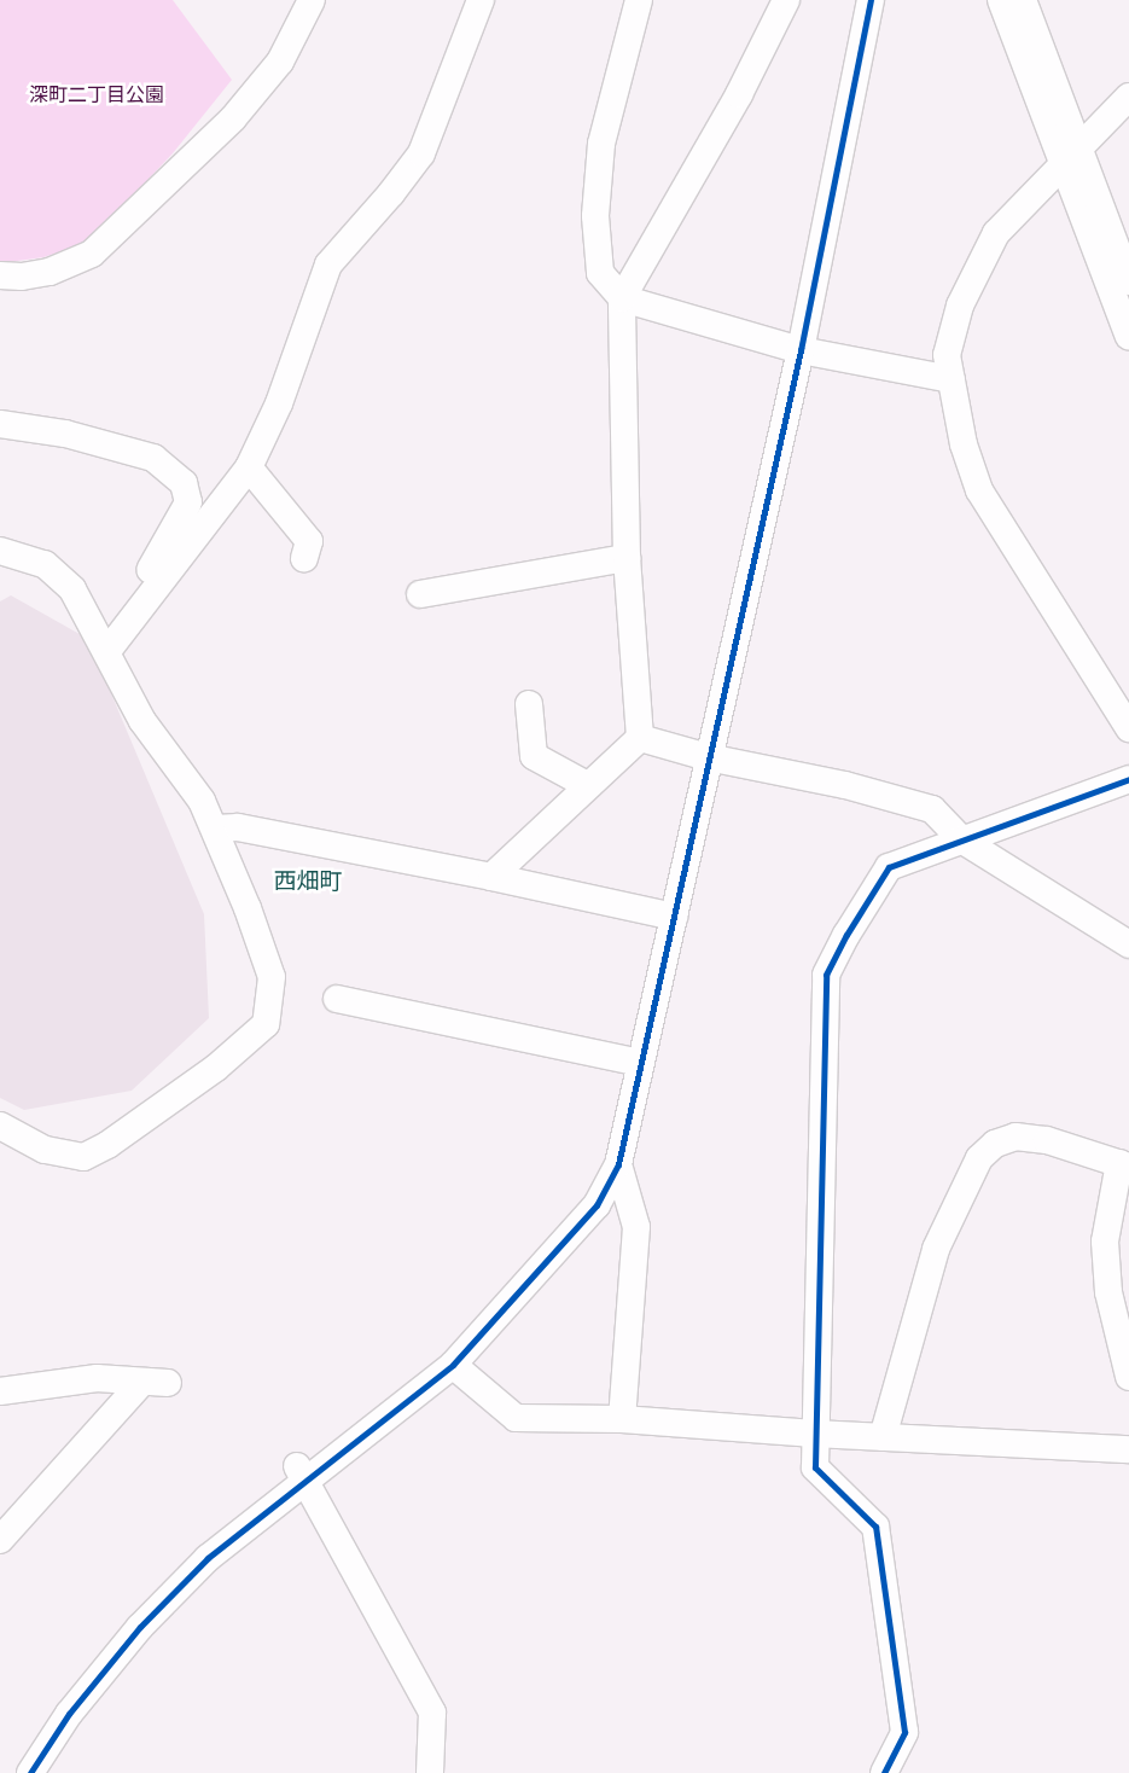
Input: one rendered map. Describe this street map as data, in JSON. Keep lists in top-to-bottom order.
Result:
{
  "districts": ["西畑町"],
  "parks": ["深町二丁目公園"]
}
